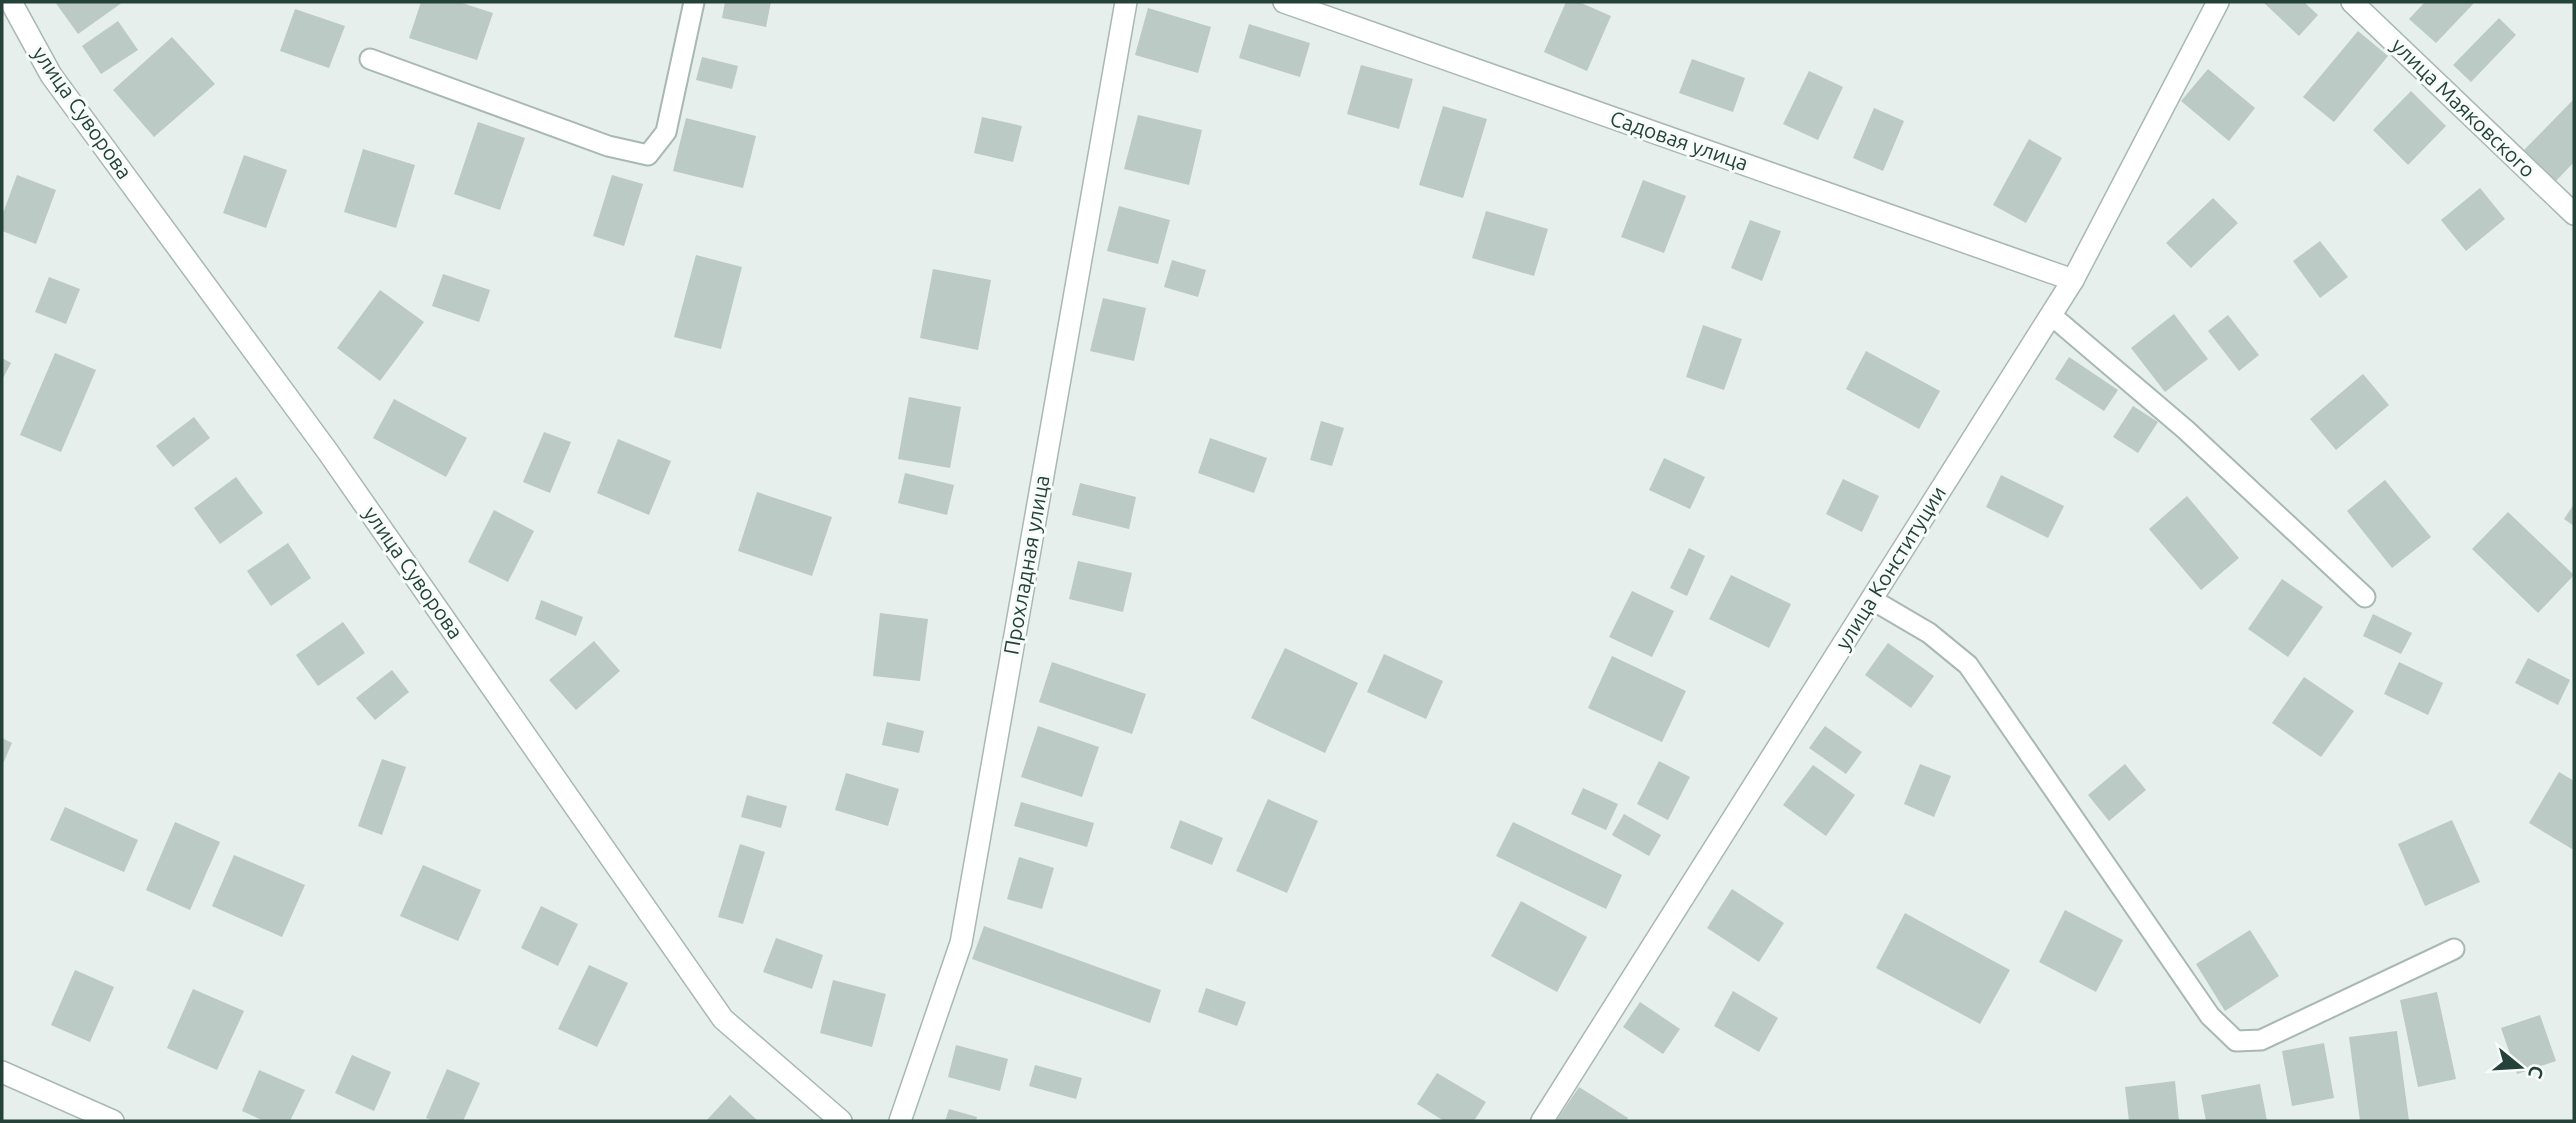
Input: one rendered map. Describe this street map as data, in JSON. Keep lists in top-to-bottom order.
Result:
{
  "streets": {
    "street": [
      "улица Маяковского",
      "улица Суворова",
      "Садовая улица",
      "Прохладная улица",
      "улица Конституции"
    ]
  },
  "crossings": [
    ["Садовая улица", "улица Конституции"]
  ],
  "north": "right"
}
